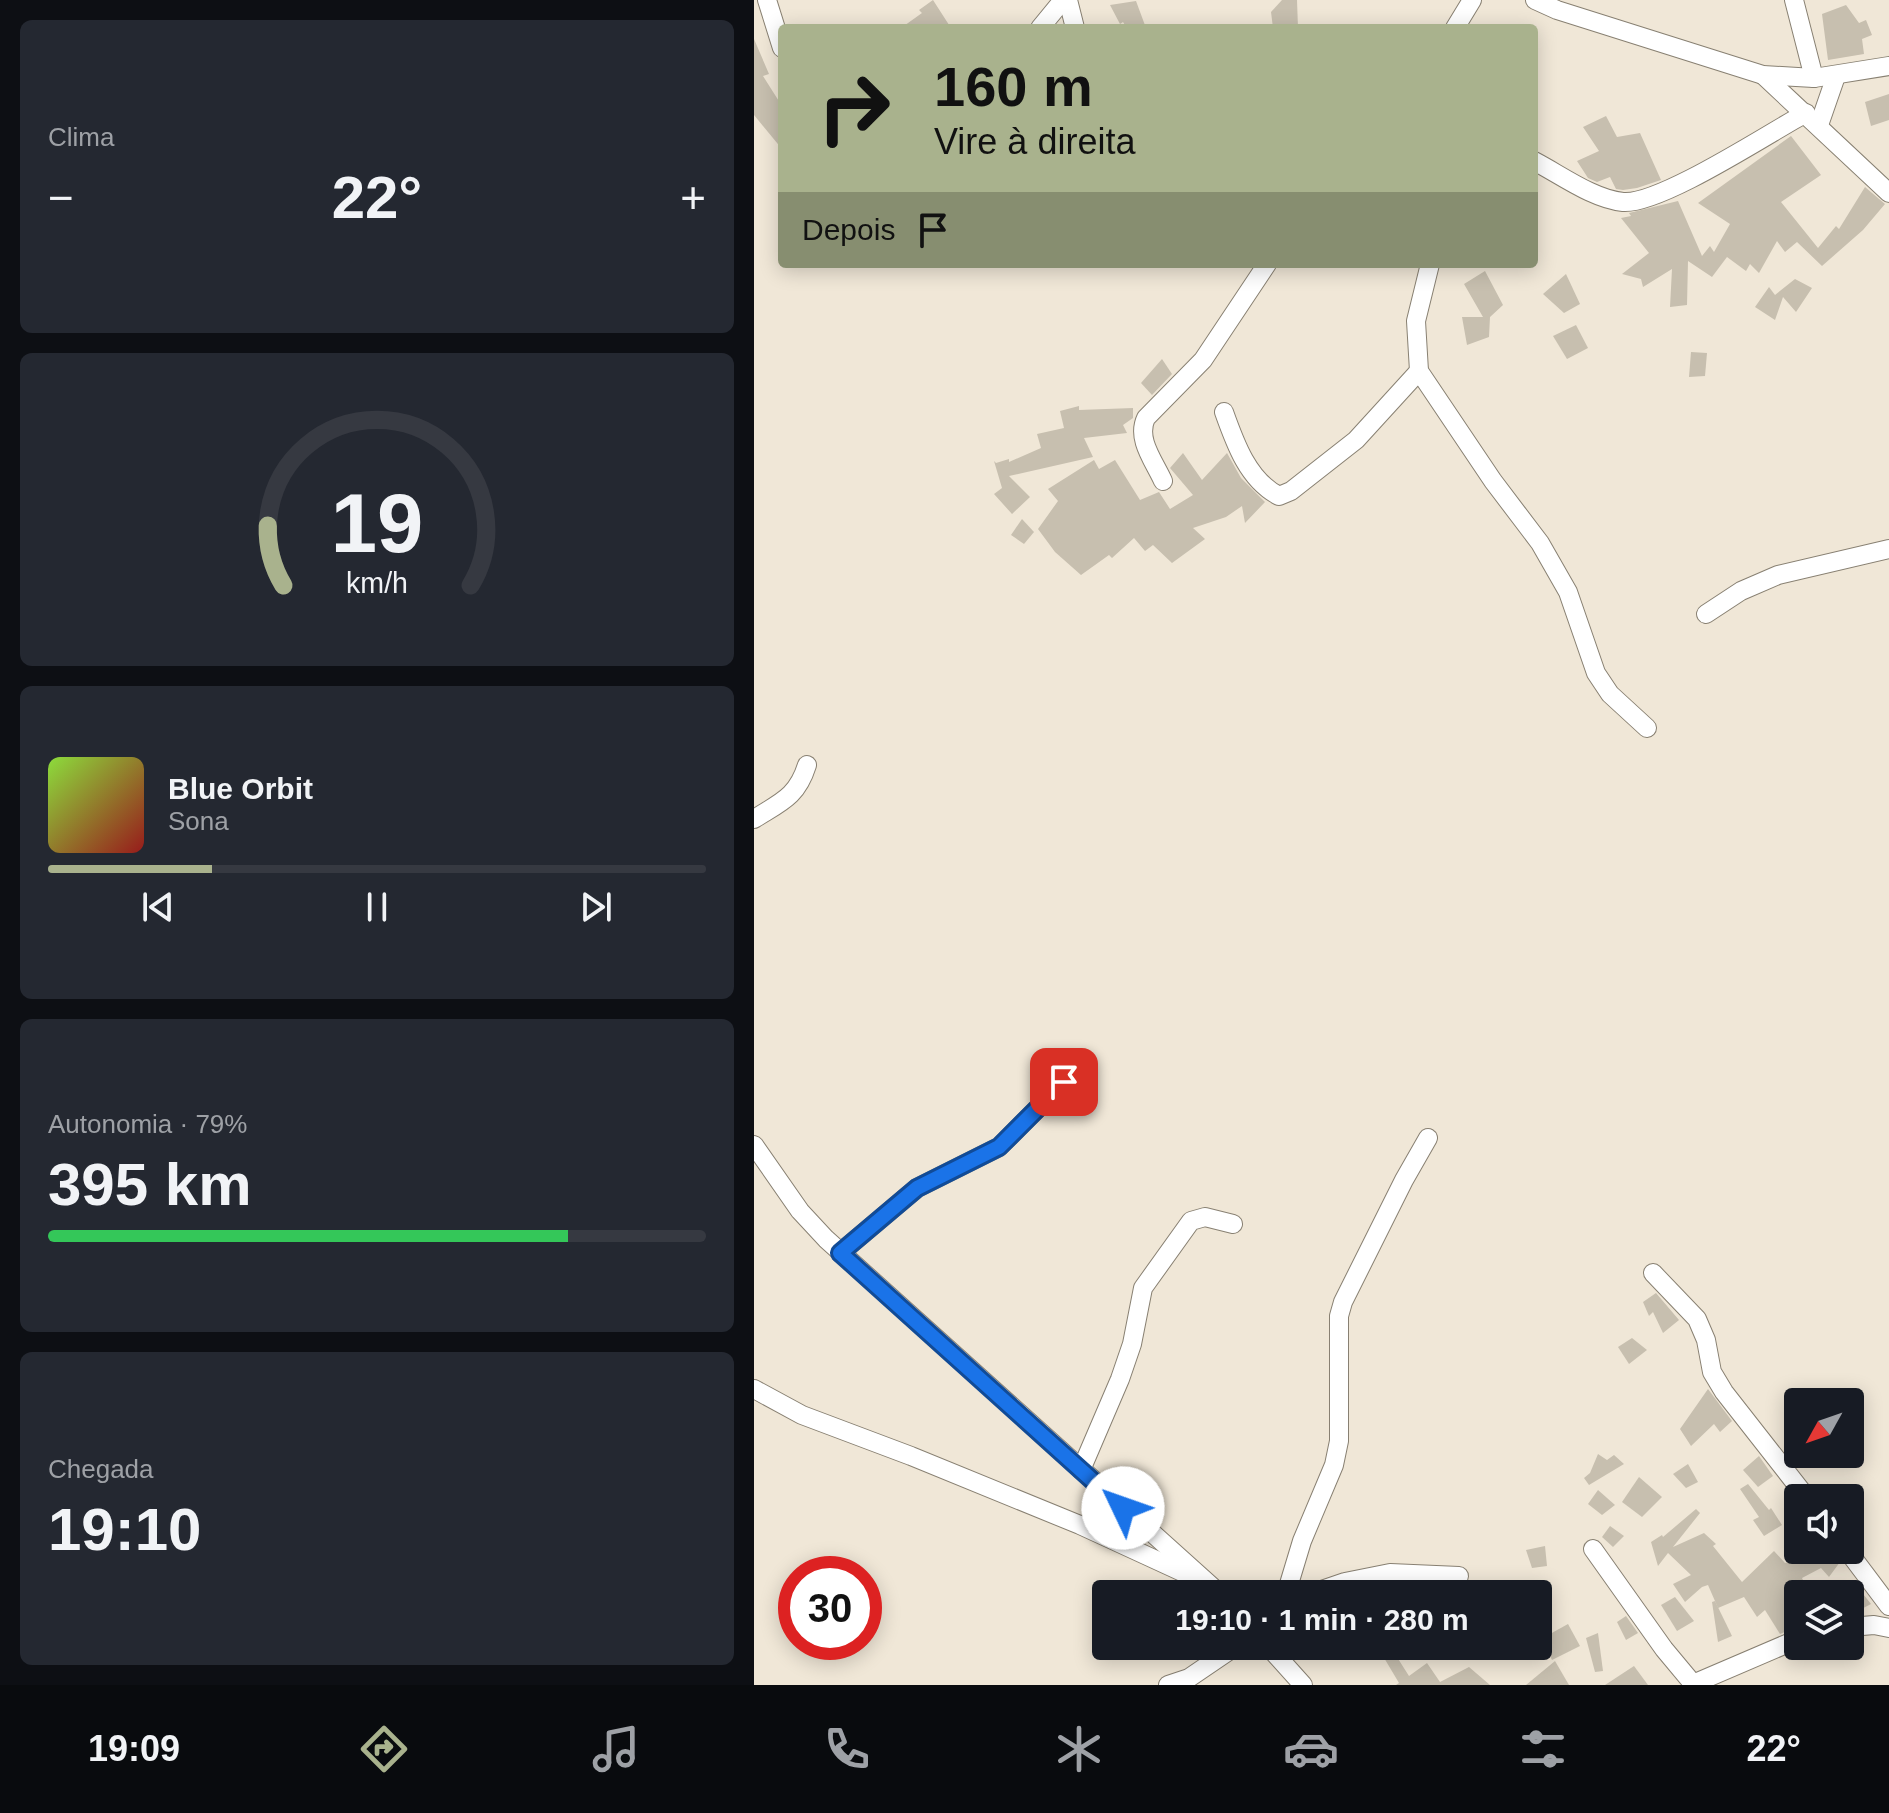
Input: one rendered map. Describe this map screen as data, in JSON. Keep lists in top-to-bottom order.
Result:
{
  "north": "bottom left",
  "page": {
    "tile": [
      "Clima",
      ["Autonomia · 79%", "395 km"],
      ["Chegada", "19:10"]
    ],
    "turn": ["160 m", "Vire à direita"],
    "heat": ["−", "22°", "+"],
    "then": "Depois",
    "song": ["Blue Orbit", "Sona"],
    "limit": "30",
    "trip": "19:10 · 1 min · 280 m",
    "tabs": ["19:09", "22°"],
    "gauge": ["19", "km/h"]
  }
}
